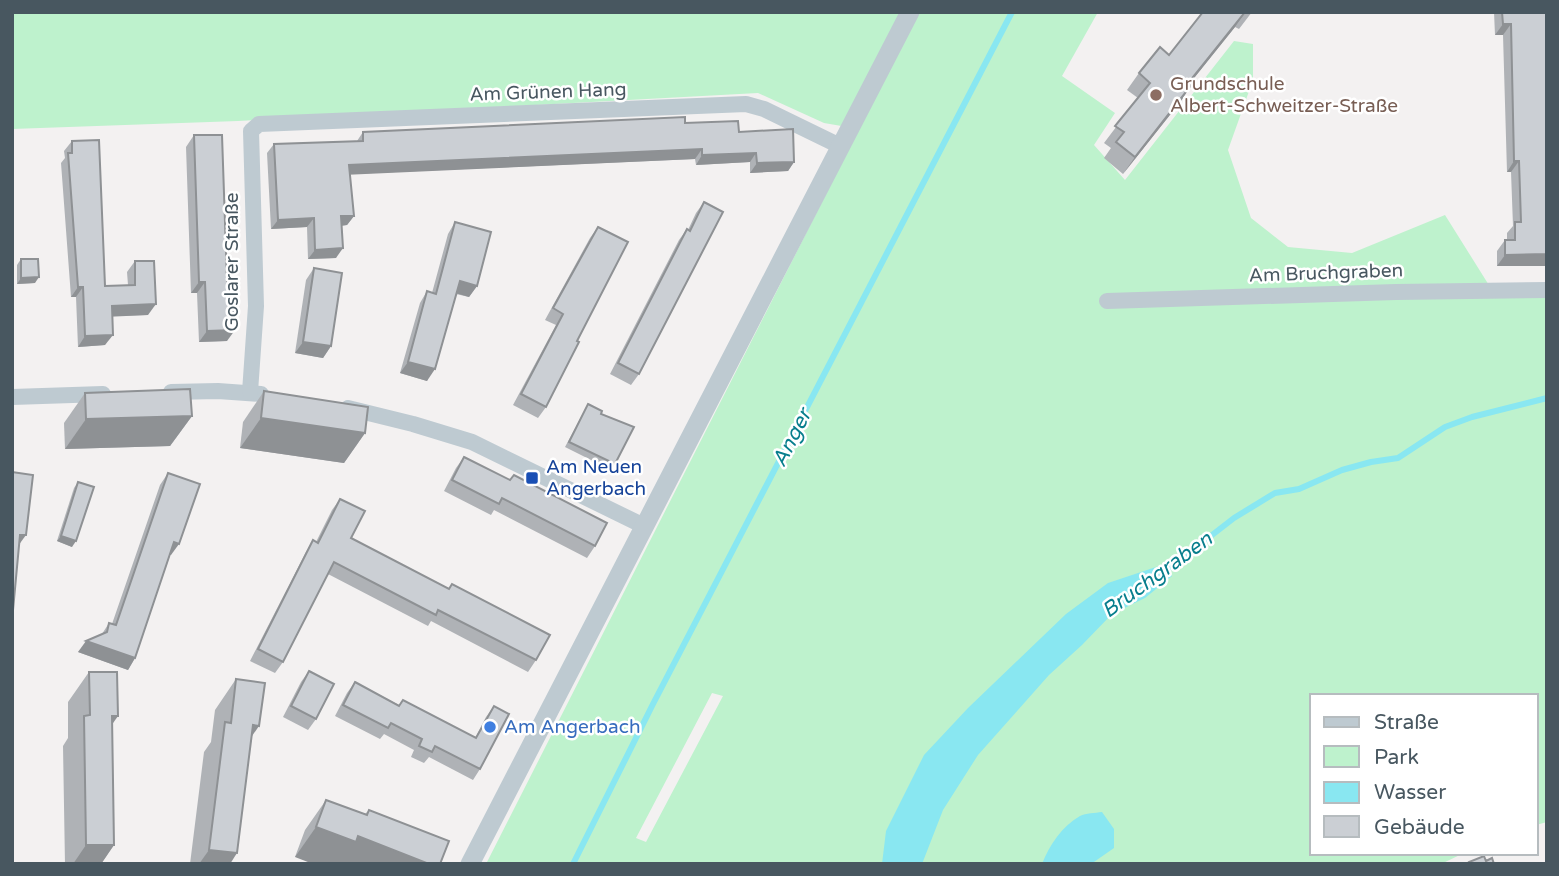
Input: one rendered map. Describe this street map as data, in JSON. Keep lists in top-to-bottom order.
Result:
{
  "streets": {
    "street": ["Am Grünen Hang", "Goslarer Straße", "Am Bruchgraben"]
  },
  "crossings": [
    ["Am Grünen Hang", "Goslarer Straße"]
  ],
  "water": ["Anger", "Bruchgraben"],
  "places": {
    "other": ["Grundschule Albert-Schweitzer-Straße", "Am Angerbach"],
    "transit": ["Am Neuen Angerbach"]
  },
  "legend": [
    "Straße",
    "Park",
    "Wasser",
    "Gebäude"
  ]
}
